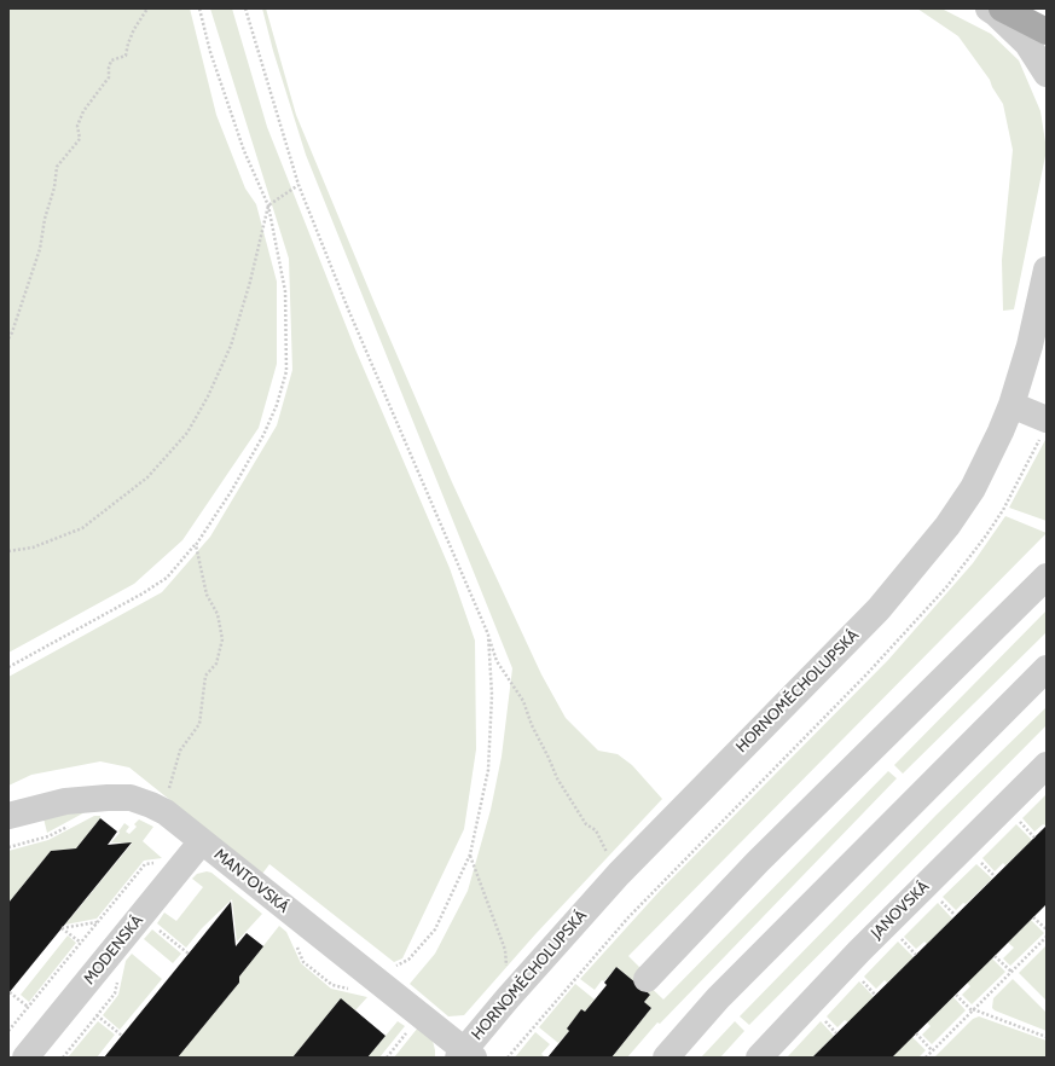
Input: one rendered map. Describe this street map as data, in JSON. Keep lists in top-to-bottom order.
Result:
{
  "streets": {
    "street": [
      "HORNOMĚCHOLUPSKÁ",
      "MANTOVSKÁ",
      "JANOVSKÁ",
      "MODENSKÁ"
    ]
  },
  "crossings": [
    ["HORNOMĚCHOLUPSKÁ", "MANTOVSKÁ"],
    ["MANTOVSKÁ", "MODENSKÁ"]
  ]
}
